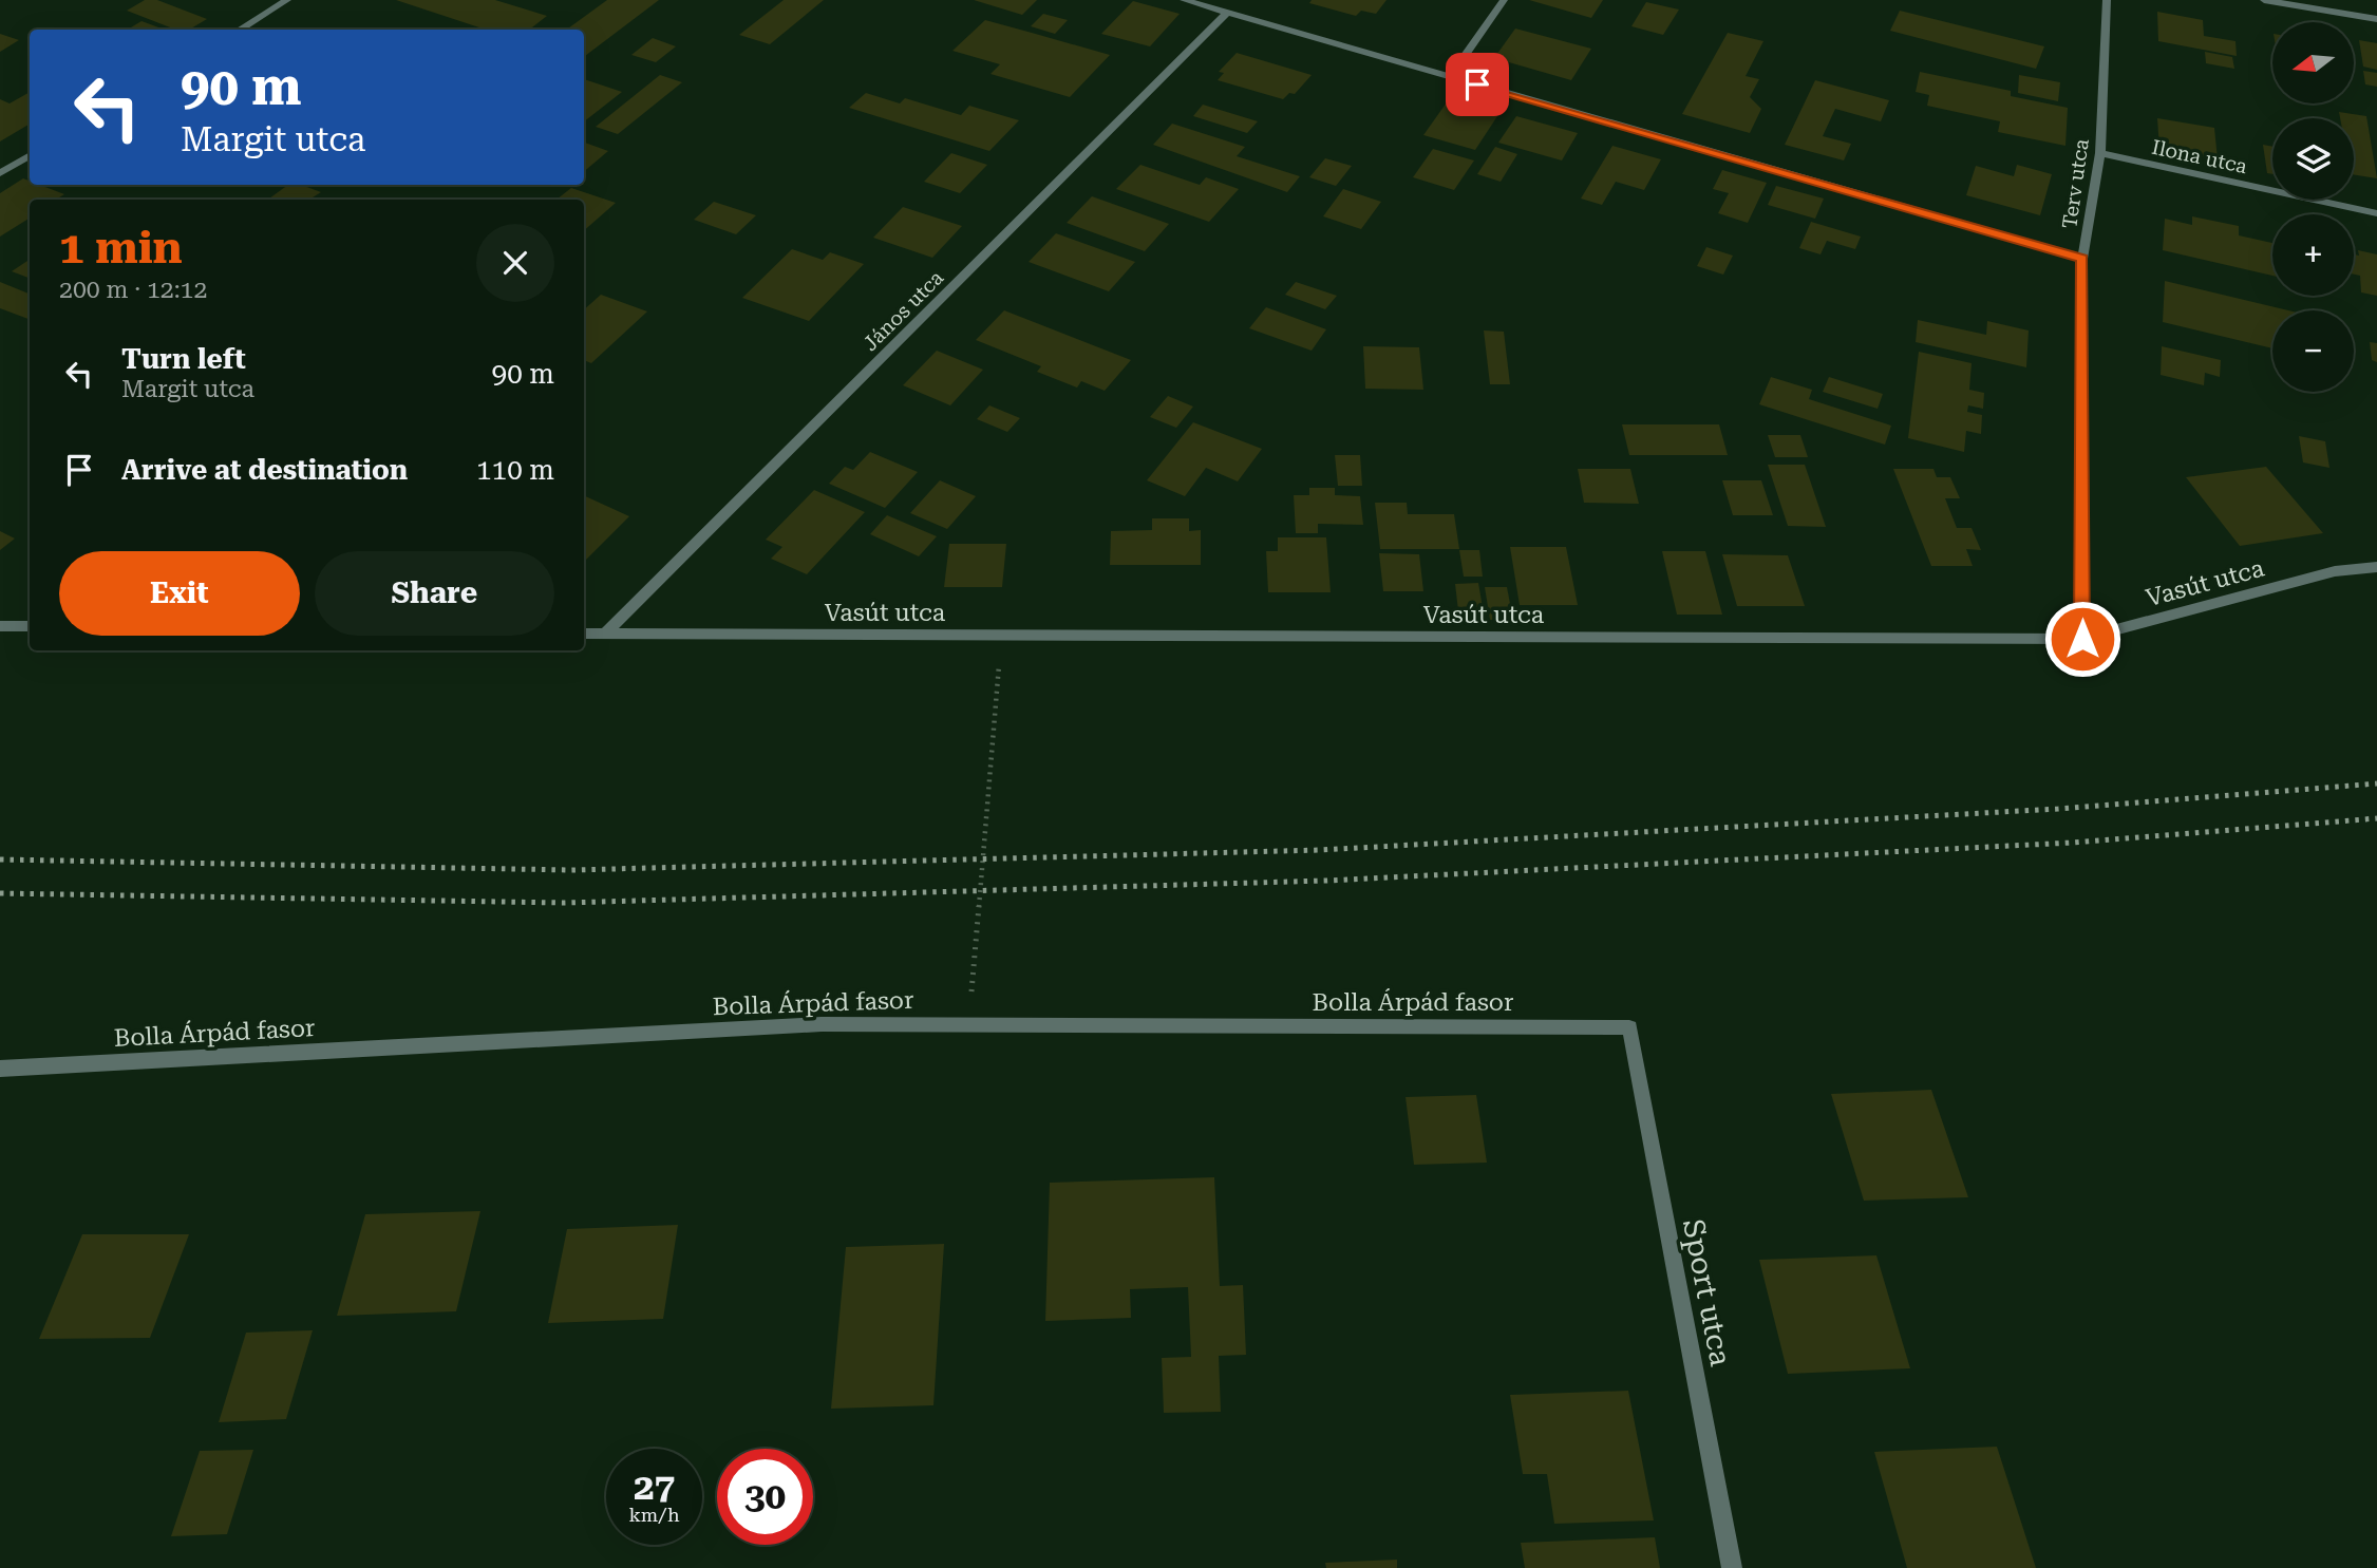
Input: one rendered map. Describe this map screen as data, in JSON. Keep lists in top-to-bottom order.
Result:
{
  "streets": {
    "street": [
      "Ilona utca",
      "Terv utca",
      "János utca",
      "Vasút utca",
      "Bolla Árpád fasor",
      "Sport utca"
    ]
  },
  "crossings": [
    ["Ilona utca", "Terv utca"],
    ["Terv utca", "Vasút utca"],
    ["János utca", "Vasút utca"],
    ["Bolla Árpád fasor", "Sport utca"]
  ],
  "north": "left",
  "page": {
    "map_buttons": ["+", "−"],
    "turn": ["90 m", "Margit utca"],
    "heading": ["1 min", "200 m · 12:12"],
    "list": [
      {
        "name": "Turn left",
        "note": "Margit utca",
        "value": "90 m"
      },
      {
        "name": "Arrive at destination",
        "value": "110 m"
      }
    ],
    "buttons": ["Exit", "Share"],
    "speed": "27 km/h",
    "limit": "30"
  }
}
